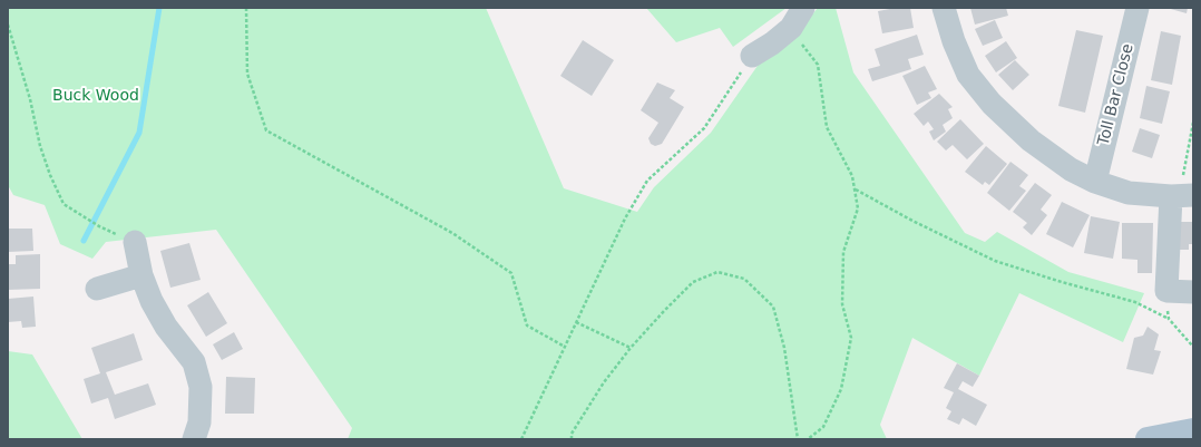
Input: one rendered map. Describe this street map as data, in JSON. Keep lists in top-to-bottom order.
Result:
{
  "streets": {
    "street": ["Toll Bar Close"]
  },
  "parks": ["Buck Wood"]
}
